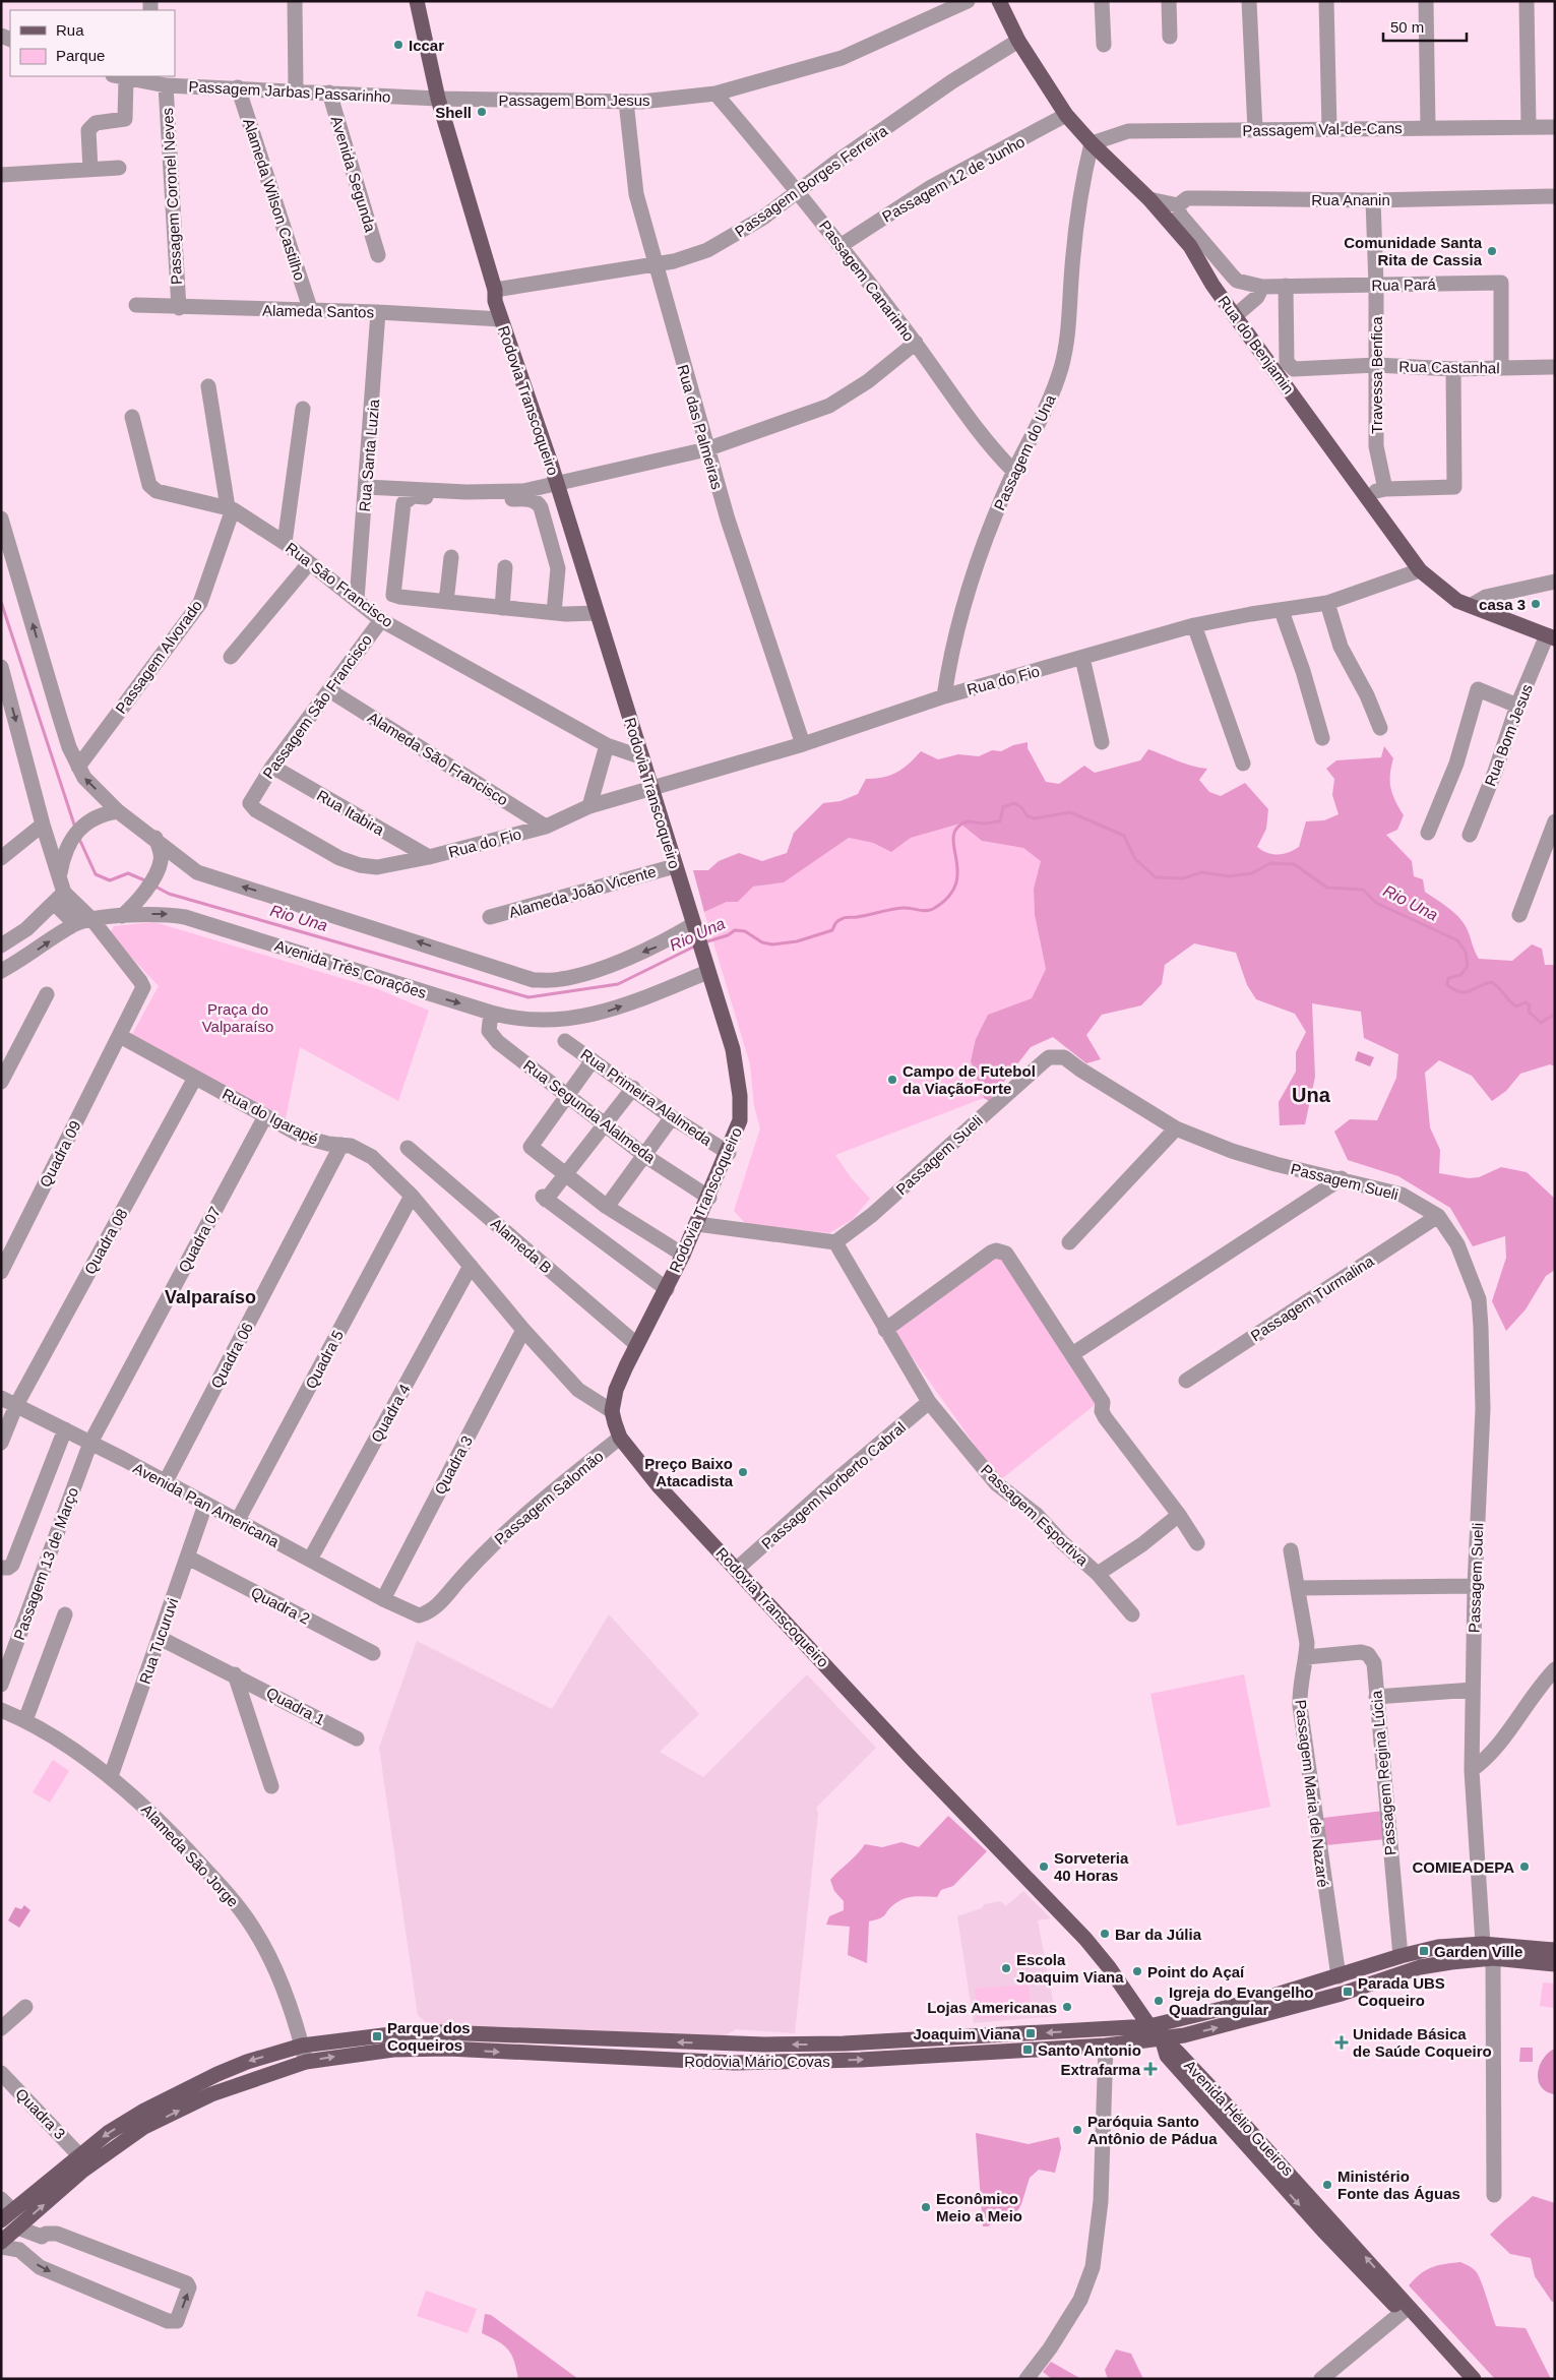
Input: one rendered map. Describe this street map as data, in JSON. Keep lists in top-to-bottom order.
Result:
{
  "streets": {
    "main road": [
      "Rua do Benjamin",
      "Rodovia Transcoqueiro",
      "Rodovia Mário Covas",
      "Avenida Hélio Gueiros"
    ],
    "street": [
      "Passagem Jarbas Passarinho",
      "Passagem Bom Jesus",
      "Passagem Val-de-Cans",
      "Avenida Segunda",
      "Passagem 12 de Junho",
      "Passagem Borges Ferreira",
      "Passagem Coronel Neves",
      "Alameda Wilson Castilho",
      "Rua Ananin",
      "Passagem Canarinho",
      "Rua Pará",
      "Alameda Santos",
      "Rua Castanhal",
      "Travessa Benfica",
      "Rua das Palmeiras",
      "Passagem do Una",
      "Rua Santa Luzia",
      "Rua São Francisco",
      "Passagem Alvorado",
      "Rua do Fio",
      "Passagem São Francisco",
      "Rua Bom Jesus",
      "Alameda São Francisco",
      "Rua Itabira",
      "Alameda João Vicente",
      "Avenida Três Corações",
      "Rua Primeira Alalmeda",
      "Rua Segunda Alalmeda",
      "Rua do Igarapé",
      "Quadra 09",
      "Passagem Sueli",
      "Quadra 07",
      "Quadra 08",
      "Alameda B",
      "Passagem Turmalina",
      "Quadra 06",
      "Quadra 5",
      "Quadra 4",
      "Quadra 3",
      "Passagem Norberto Cabral",
      "Passagem Salomão",
      "Avenida Pan Americana",
      "Passagem Esportiva",
      "Passagem 13 de Março",
      "Quadra 2",
      "Rua Tucuruvi",
      "Quadra 1",
      "Passagem Regina Lúcia",
      "Passagem Maria de Nazaré",
      "Alameda São Jorge"
    ]
  },
  "crossings": [
    ["Passagem Jarbas Passarinho", "Passagem Bom Jesus"],
    ["Passagem Jarbas Passarinho", "Avenida Segunda"],
    ["Passagem Jarbas Passarinho", "Passagem Coronel Neves"],
    ["Passagem Jarbas Passarinho", "Alameda Wilson Castilho"],
    ["Passagem Jarbas Passarinho", "Rodovia Transcoqueiro"],
    ["Passagem Bom Jesus", "Passagem Canarinho"],
    ["Passagem Bom Jesus", "Rodovia Transcoqueiro"],
    ["Passagem Bom Jesus", "Rua das Palmeiras"],
    ["Passagem Val-de-Cans", "Rua do Benjamin"],
    ["Passagem Val-de-Cans", "Passagem do Una"],
    ["Passagem 12 de Junho", "Passagem Canarinho"],
    ["Passagem 12 de Junho", "Rua do Benjamin"],
    ["Passagem Borges Ferreira", "Passagem Canarinho"],
    ["Passagem Borges Ferreira", "Rua do Benjamin"],
    ["Passagem Borges Ferreira", "Rodovia Transcoqueiro"],
    ["Passagem Borges Ferreira", "Rua das Palmeiras"],
    ["Passagem Coronel Neves", "Alameda Santos"],
    ["Alameda Wilson Castilho", "Alameda Santos"],
    ["Rua Ananin", "Rua Pará"],
    ["Rua Ananin", "Rua do Benjamin"],
    ["Rua Ananin", "Travessa Benfica"],
    ["Passagem Canarinho", "Passagem do Una"],
    ["Rua Pará", "Rua Castanhal"],
    ["Rua Pará", "Travessa Benfica"],
    ["Alameda Santos", "Rodovia Transcoqueiro"],
    ["Alameda Santos", "Rua Santa Luzia"],
    ["Rua do Benjamin", "Passagem do Una"],
    ["Rua do Benjamin", "Rua do Fio"],
    ["Rua do Benjamin", "Rua Bom Jesus"],
    ["Rua Castanhal", "Travessa Benfica"],
    ["Rodovia Transcoqueiro", "Rua São Francisco"],
    ["Rodovia Transcoqueiro", "Rua do Fio"],
    ["Rodovia Transcoqueiro", "Alameda João Vicente"],
    ["Rodovia Transcoqueiro", "Avenida Três Corações"],
    ["Rodovia Transcoqueiro", "Rua Primeira Alalmeda"],
    ["Rodovia Transcoqueiro", "Rua Segunda Alalmeda"],
    ["Rodovia Transcoqueiro", "Rua do Igarapé"],
    ["Rodovia Transcoqueiro", "Alameda B"],
    ["Rodovia Transcoqueiro", "Passagem Norberto Cabral"],
    ["Rodovia Transcoqueiro", "Passagem Salomão"],
    ["Rodovia Transcoqueiro", "Rodovia Mário Covas"],
    ["Rodovia Transcoqueiro", "Avenida Hélio Gueiros"],
    ["Rua das Palmeiras", "Rua do Fio"],
    ["Passagem do Una", "Rua do Fio"],
    ["Rua Santa Luzia", "Rua São Francisco"],
    ["Rua São Francisco", "Passagem Alvorado"],
    ["Rua São Francisco", "Passagem São Francisco"],
    ["Rua do Fio", "Passagem São Francisco"],
    ["Rua do Fio", "Alameda São Francisco"],
    ["Rua do Fio", "Rua Itabira"],
    ["Passagem São Francisco", "Alameda São Francisco"],
    ["Passagem São Francisco", "Rua Itabira"],
    ["Avenida Três Corações", "Rua Segunda Alalmeda"],
    ["Rua do Igarapé", "Quadra 09"],
    ["Rua do Igarapé", "Quadra 07"],
    ["Rua do Igarapé", "Quadra 08"],
    ["Rua do Igarapé", "Quadra 06"],
    ["Rua do Igarapé", "Quadra 5"],
    ["Rua do Igarapé", "Quadra 4"],
    ["Rua do Igarapé", "Quadra 3"],
    ["Passagem Sueli", "Passagem Turmalina"],
    ["Passagem Sueli", "Passagem Esportiva"],
    ["Passagem Sueli", "Rodovia Mário Covas"],
    ["Quadra 07", "Avenida Pan Americana"],
    ["Quadra 07", "Passagem 13 de Março"],
    ["Quadra 08", "Avenida Pan Americana"],
    ["Quadra 06", "Avenida Pan Americana"],
    ["Quadra 5", "Avenida Pan Americana"],
    ["Quadra 4", "Avenida Pan Americana"],
    ["Quadra 3", "Avenida Pan Americana"],
    ["Quadra 3", "Rodovia Mário Covas"],
    ["Passagem Norberto Cabral", "Passagem Esportiva"],
    ["Passagem Salomão", "Avenida Pan Americana"],
    ["Avenida Pan Americana", "Passagem 13 de Março"],
    ["Avenida Pan Americana", "Rua Tucuruvi"],
    ["Quadra 2", "Rua Tucuruvi"],
    ["Rua Tucuruvi", "Quadra 1"],
    ["Rua Tucuruvi", "Alameda São Jorge"],
    ["Passagem Regina Lúcia", "Passagem Maria de Nazaré"],
    ["Passagem Regina Lúcia", "Rodovia Mário Covas"],
    ["Passagem Maria de Nazaré", "Rodovia Mário Covas"],
    ["Alameda São Jorge", "Rodovia Mário Covas"],
    ["Rodovia Mário Covas", "Avenida Hélio Gueiros"]
  ],
  "districts": ["Una", "Valparaíso"],
  "water": ["Rio Una"],
  "parks": ["Praça do Valparaíso"],
  "places": {
    "other": [
      "Iccar",
      "Shell",
      "Comunidade Santa Rita de Cassia",
      "casa 3",
      "Campo de Futebol da ViaçãoForte",
      "Preço Baixo Atacadista",
      "Sorveteria 40 Horas",
      "COMIEADEPA",
      "Bar da Júlia",
      "Escola Joaquim Viana",
      "Point do Açaí",
      "Igreja do Evangelho Quadrangular",
      "Lojas Americanas",
      "Paróquia Santo Antônio de Pádua",
      "Ministério Fonte das Águas",
      "Econômico Meio a Meio"
    ],
    "transit": [
      "Garden Ville",
      "Parada UBS Coqueiro",
      "Joaquim Viana",
      "Parque dos Coqueiros",
      "Santo Antonio"
    ],
    "health": ["Unidade Básica de Saúde Coqueiro", "Extrafarma"]
  },
  "legend": ["Rua", "Parque"],
  "scale_bar": "50 m"
}
